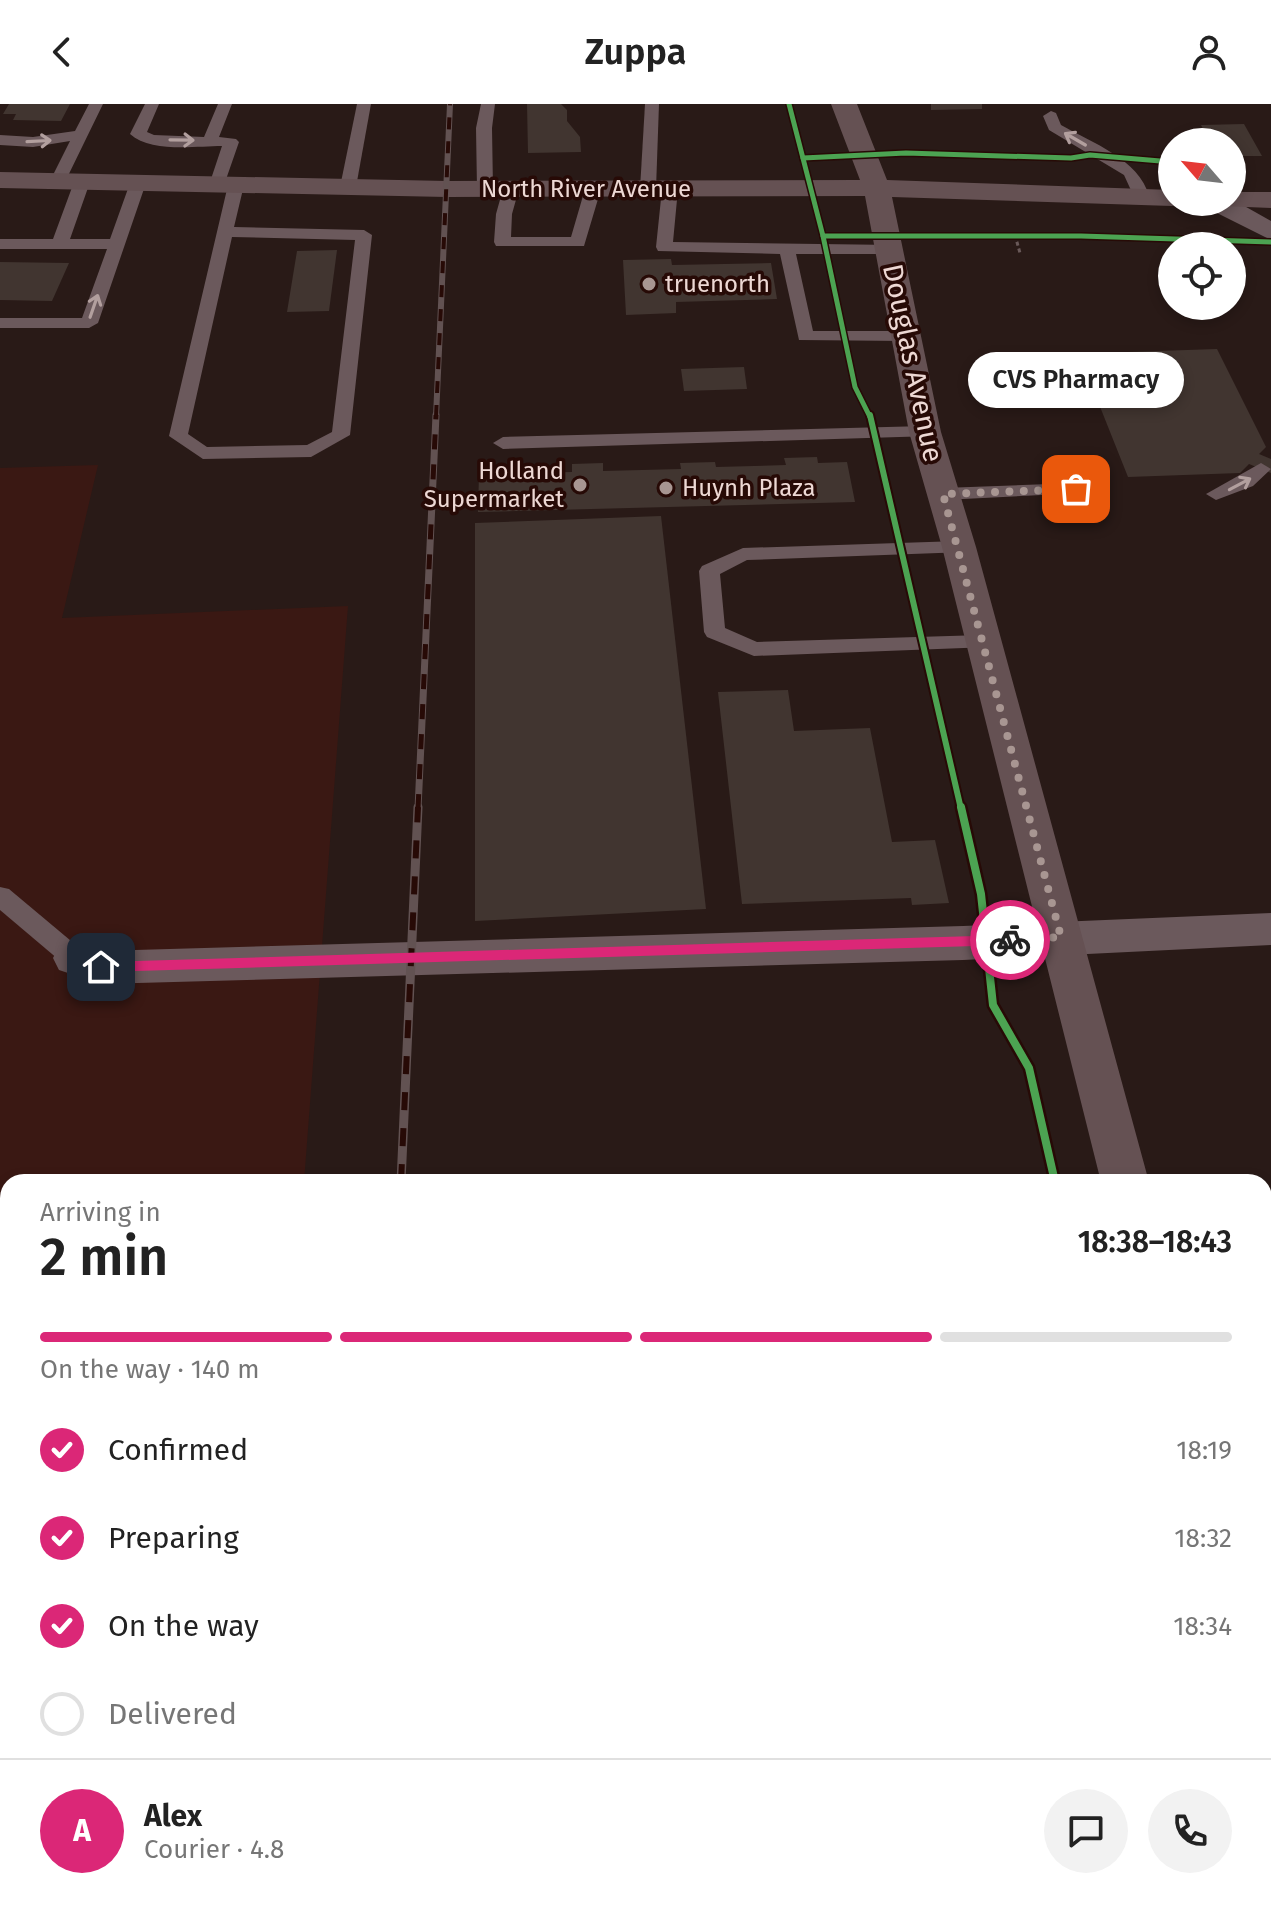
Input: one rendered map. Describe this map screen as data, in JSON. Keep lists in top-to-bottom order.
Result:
{
  "streets": {
    "main road": ["North River Avenue", "Douglas Avenue"]
  },
  "crossings": [
    ["North River Avenue", "Douglas Avenue"]
  ],
  "places": [
    "truenorth",
    "Holland Supermarket",
    "Huynh Plaza",
    "CVS Pharmacy"
  ],
  "north": "top left",
  "page": {
    "header": "Zuppa",
    "bubble": "CVS Pharmacy",
    "heading": ["2 min", "Arriving in", "18:38–18:43"],
    "panel": ["Alex", "Courier · 4.8"],
    "bar": "On the way · 140 m",
    "list": [
      ["Confirmed", "18:19"],
      ["Preparing", "18:32"],
      ["On the way", "18:34"],
      "Delivered"
    ],
    "round": "A"
  }
}
